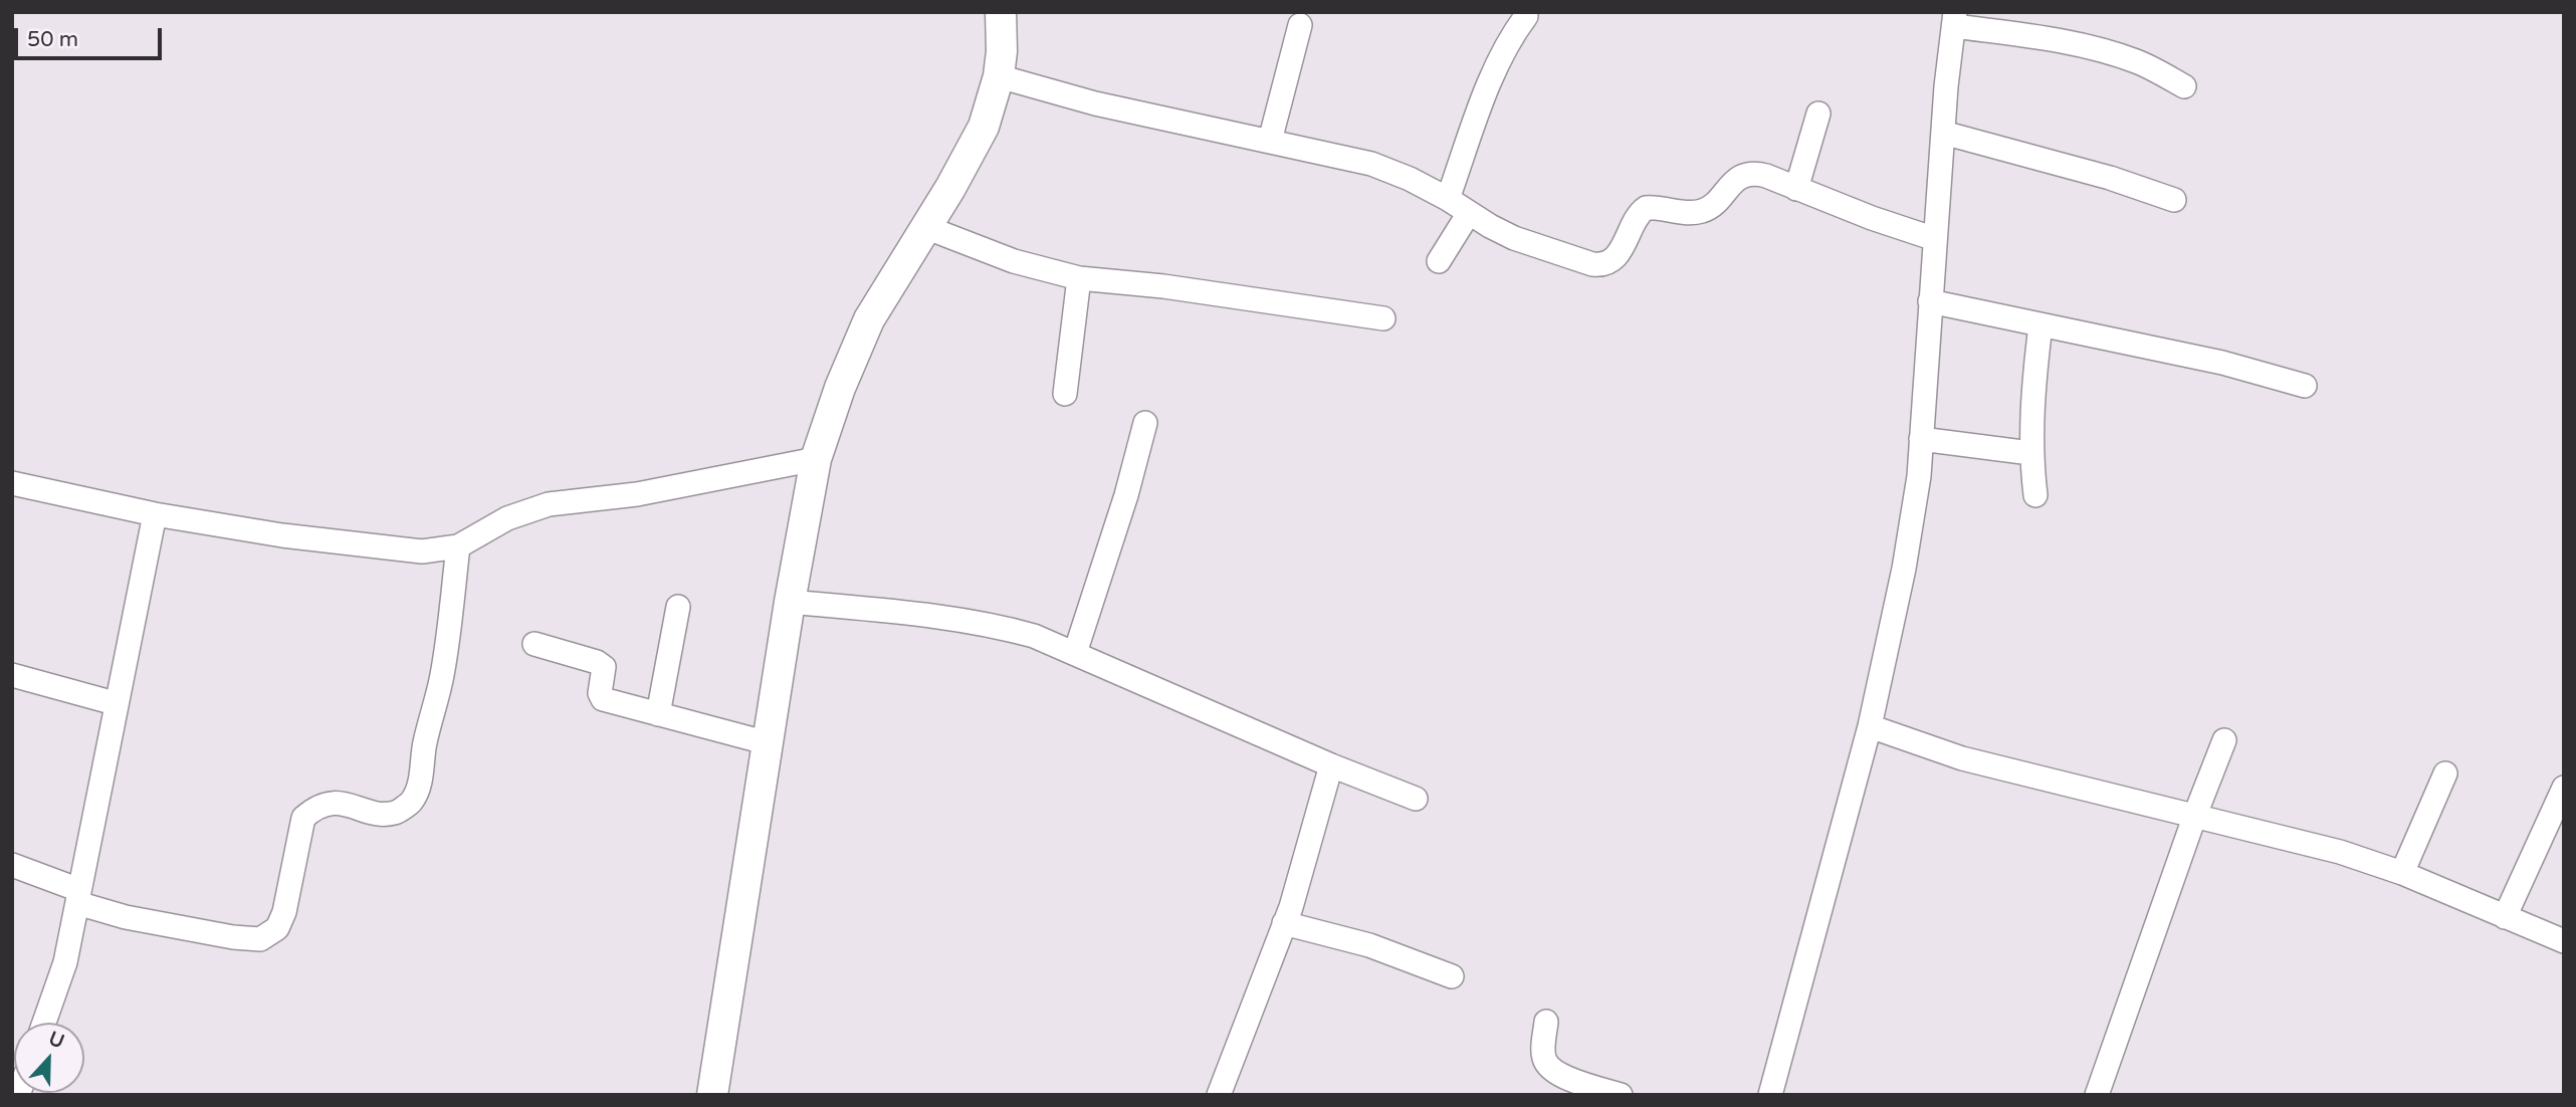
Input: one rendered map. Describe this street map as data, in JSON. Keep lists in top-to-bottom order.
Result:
{
  "scale_bar": "50 m",
  "north": "top"
}
